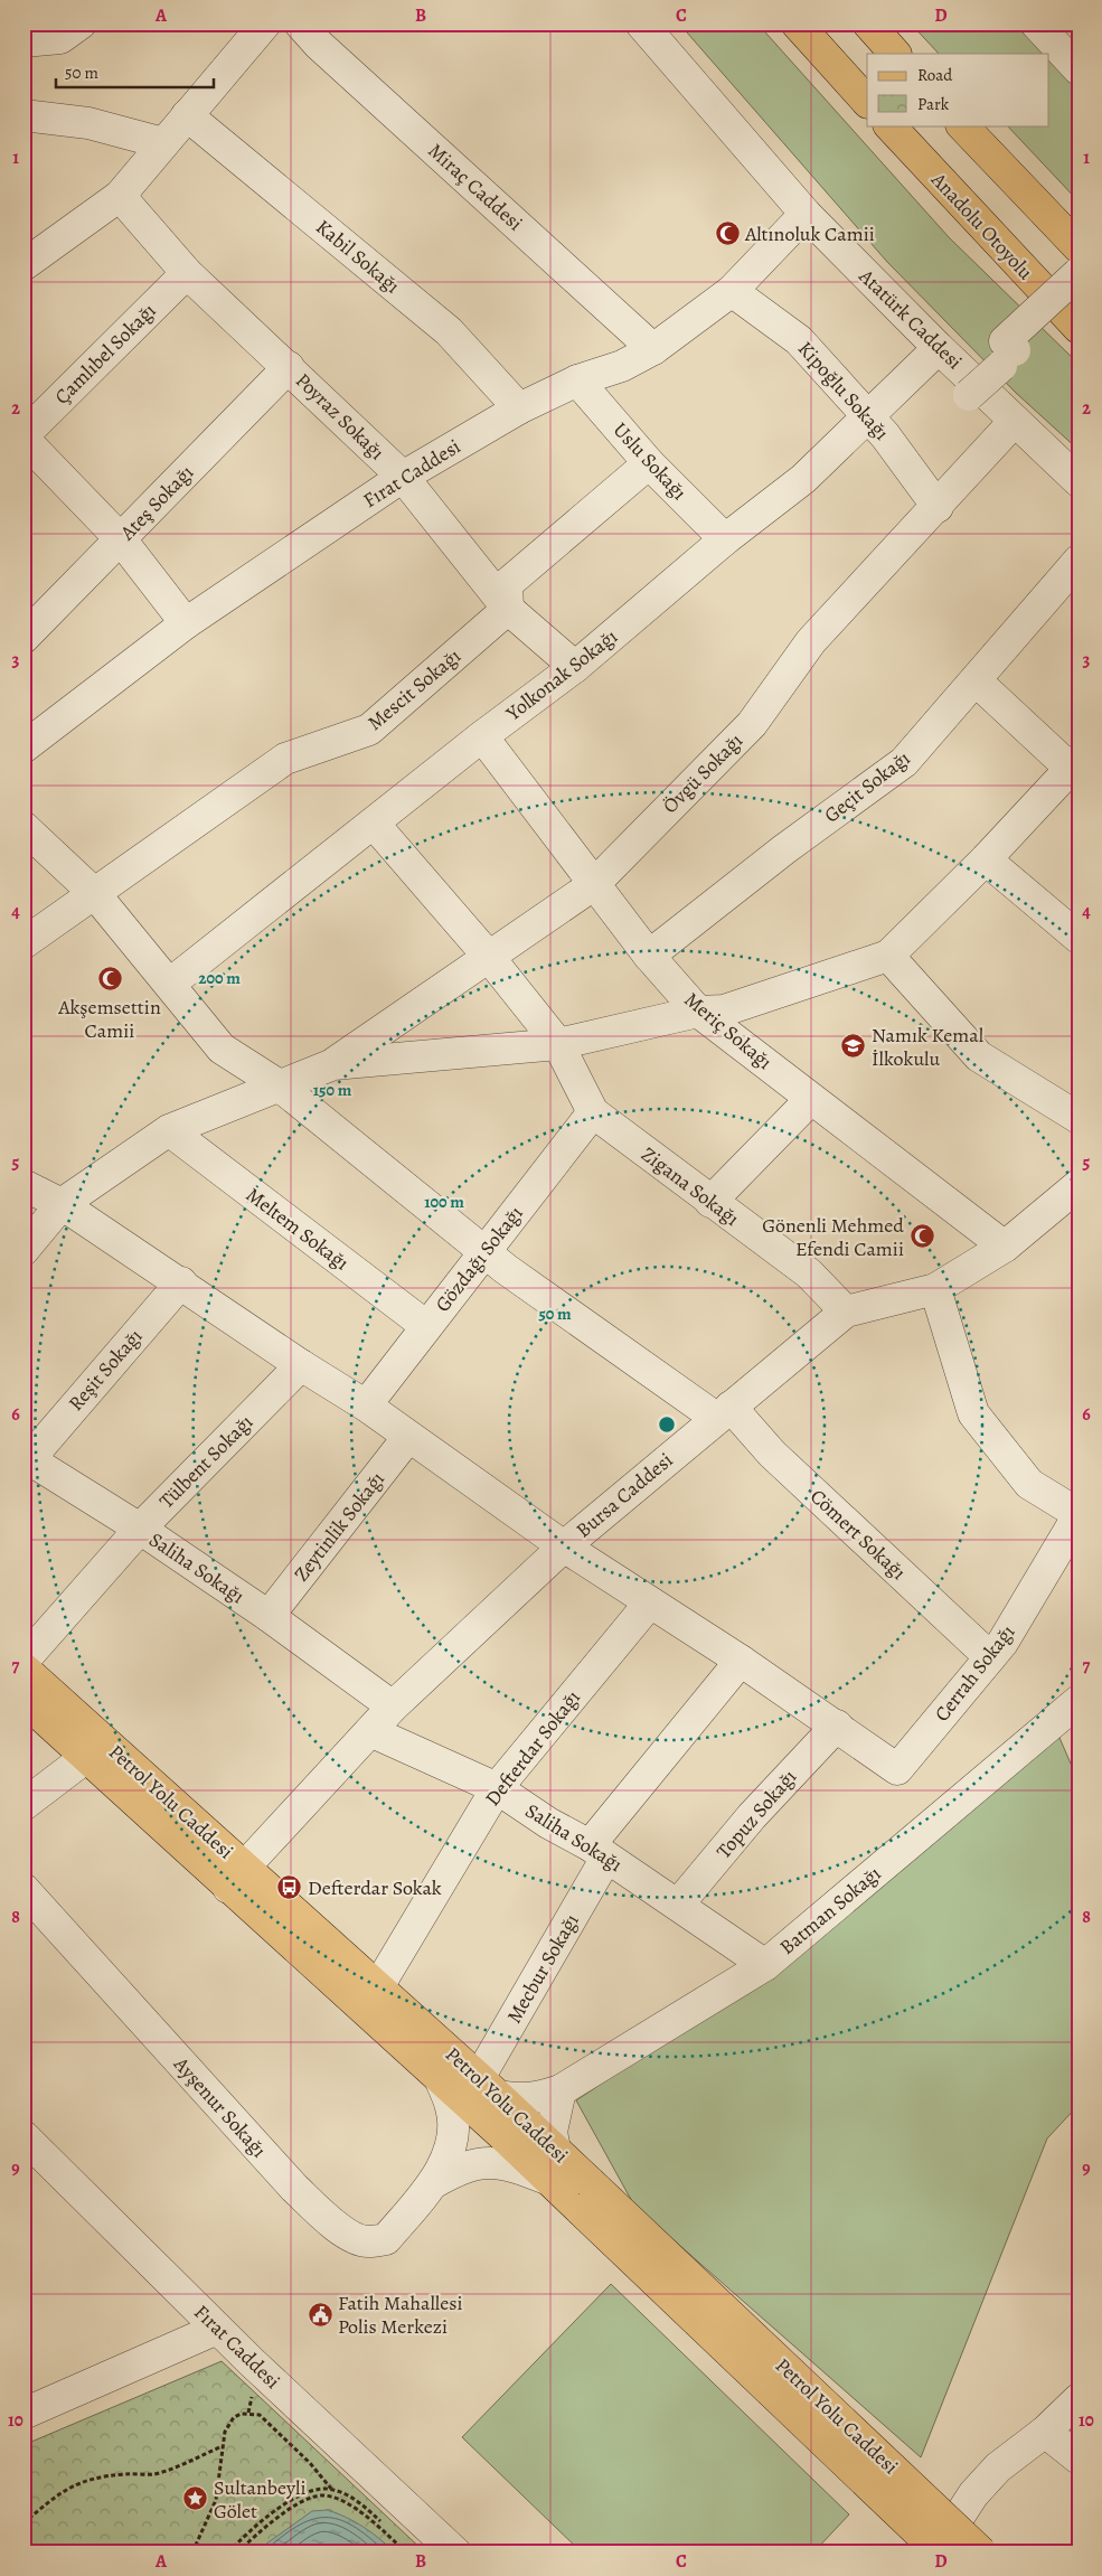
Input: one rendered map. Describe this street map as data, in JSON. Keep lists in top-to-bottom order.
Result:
{
  "streets": {
    "main road": ["Anadolu Otoyolu", "Petrol Yolu Caddesi"],
    "street": [
      "Miraç Caddesi",
      "Kabil Sokağı",
      "Atatürk Caddesi",
      "Çamlıbel Sokağı",
      "Kipoğlu Sokağı",
      "Poyraz Sokağı",
      "Uslu Sokağı",
      "Fırat Caddesi",
      "Ateş Sokağı",
      "Yolkonak Sokağı",
      "Mescit Sokağı",
      "Övgü Sokağı",
      "Geçit Sokağı",
      "Meriç Sokağı",
      "Zigana Sokağı",
      "Meltem Sokağı",
      "Gözdağı Sokağı",
      "Reşit Sokağı",
      "Tülbent Sokağı",
      "Bursa Caddesi",
      "Zeytinlik Sokağı",
      "Cömert Sokağı",
      "Saliha Sokağı",
      "Cerrah Sokağı",
      "Defterdar Sokağı",
      "Topuz Sokağı",
      "Batman Sokağı",
      "Mecbur Sokağı",
      "Ayşenur Sokağı"
    ]
  },
  "crossings": [
    ["Miraç Caddesi", "Fırat Caddesi"],
    ["Kabil Sokağı", "Fırat Caddesi"],
    ["Atatürk Caddesi", "Fırat Caddesi"],
    ["Atatürk Caddesi", "Yolkonak Sokağı"],
    ["Atatürk Caddesi", "Övgü Sokağı"],
    ["Çamlıbel Sokağı", "Poyraz Sokağı"],
    ["Kipoğlu Sokağı", "Fırat Caddesi"],
    ["Kipoğlu Sokağı", "Yolkonak Sokağı"],
    ["Kipoğlu Sokağı", "Övgü Sokağı"],
    ["Poyraz Sokağı", "Fırat Caddesi"],
    ["Poyraz Sokağı", "Ateş Sokağı"],
    ["Poyraz Sokağı", "Yolkonak Sokağı"],
    ["Poyraz Sokağı", "Mescit Sokağı"],
    ["Uslu Sokağı", "Fırat Caddesi"],
    ["Uslu Sokağı", "Yolkonak Sokağı"],
    ["Yolkonak Sokağı", "Meriç Sokağı"],
    ["Yolkonak Sokağı", "Zigana Sokağı"],
    ["Yolkonak Sokağı", "Cömert Sokağı"],
    ["Mescit Sokağı", "Cömert Sokağı"],
    ["Övgü Sokağı", "Meriç Sokağı"],
    ["Övgü Sokağı", "Zigana Sokağı"],
    ["Geçit Sokağı", "Meriç Sokağı"],
    ["Meriç Sokağı", "Bursa Caddesi"],
    ["Zigana Sokağı", "Gözdağı Sokağı"],
    ["Zigana Sokağı", "Bursa Caddesi"],
    ["Meltem Sokağı", "Gözdağı Sokağı"],
    ["Gözdağı Sokağı", "Cömert Sokağı"],
    ["Reşit Sokağı", "Saliha Sokağı"],
    ["Tülbent Sokağı", "Saliha Sokağı"],
    ["Bursa Caddesi", "Cömert Sokağı"],
    ["Bursa Caddesi", "Saliha Sokağı"],
    ["Bursa Caddesi", "Petrol Yolu Caddesi"],
    ["Zeytinlik Sokağı", "Saliha Sokağı"],
    ["Cömert Sokağı", "Cerrah Sokağı"],
    ["Saliha Sokağı", "Defterdar Sokağı"],
    ["Saliha Sokağı", "Topuz Sokağı"],
    ["Saliha Sokağı", "Batman Sokağı"],
    ["Saliha Sokağı", "Mecbur Sokağı"],
    ["Cerrah Sokağı", "Topuz Sokağı"],
    ["Defterdar Sokağı", "Petrol Yolu Caddesi"],
    ["Petrol Yolu Caddesi", "Batman Sokağı"],
    ["Petrol Yolu Caddesi", "Mecbur Sokağı"],
    ["Batman Sokağı", "Mecbur Sokağı"]
  ],
  "places": {
    "mosque": ["Altınoluk Camii", "Akşemsettin Camii", "Gönenli Mehmed Efendi Camii"],
    "school or university": ["Namık Kemal İlkokulu"],
    "bus stop": ["Defterdar Sokak"],
    "public building": ["Fatih Mahallesi Polis Merkezi"],
    "place": ["Sultanbeyli Gölet"]
  },
  "legend": ["Road", "Park"],
  "scale_bar": "50 m",
  "grid": {
    "columns": [
      "A",
      "B",
      "C",
      "D"
    ],
    "rows": [
      "1",
      "2",
      "3",
      "4",
      "5",
      "6",
      "7",
      "8",
      "9",
      "10"
    ]
  },
  "rings": [
    "200 m",
    "150 m",
    "100 m",
    "50 m"
  ]
}
